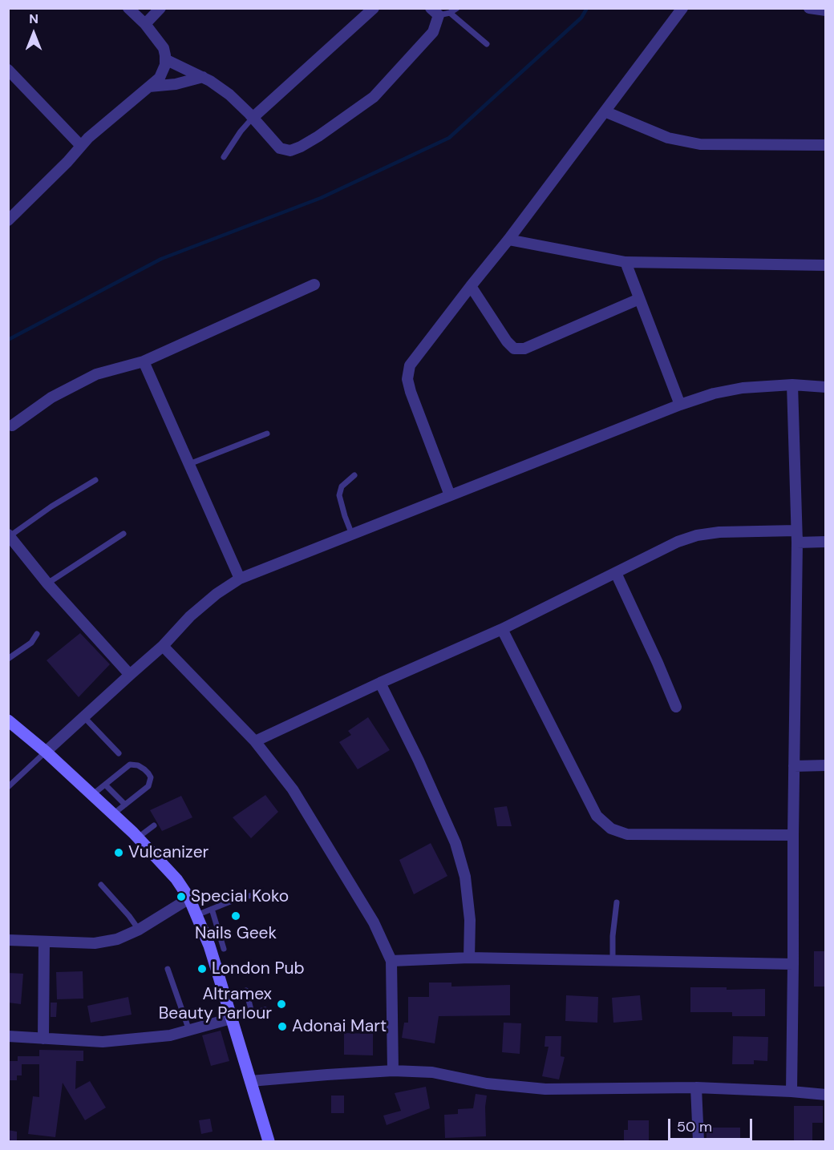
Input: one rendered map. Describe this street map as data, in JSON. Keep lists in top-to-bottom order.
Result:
{
  "places": [
    "Vulcanizer",
    "Special Koko",
    "Nails Geek",
    "London Pub",
    "Altramex Beauty Parlour",
    "Adonai Mart"
  ],
  "scale_bar": "50 m",
  "north": "top"
}
